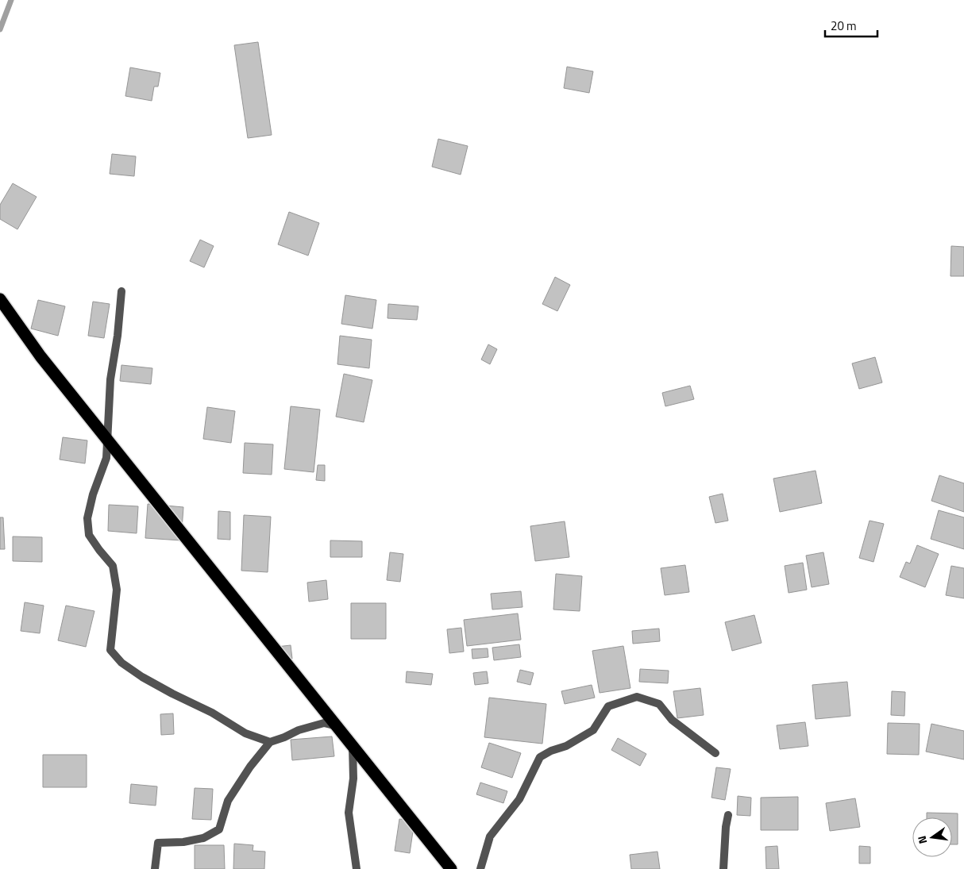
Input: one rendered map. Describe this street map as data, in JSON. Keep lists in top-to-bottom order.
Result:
{
  "scale_bar": "20 m",
  "north": "left"
}
